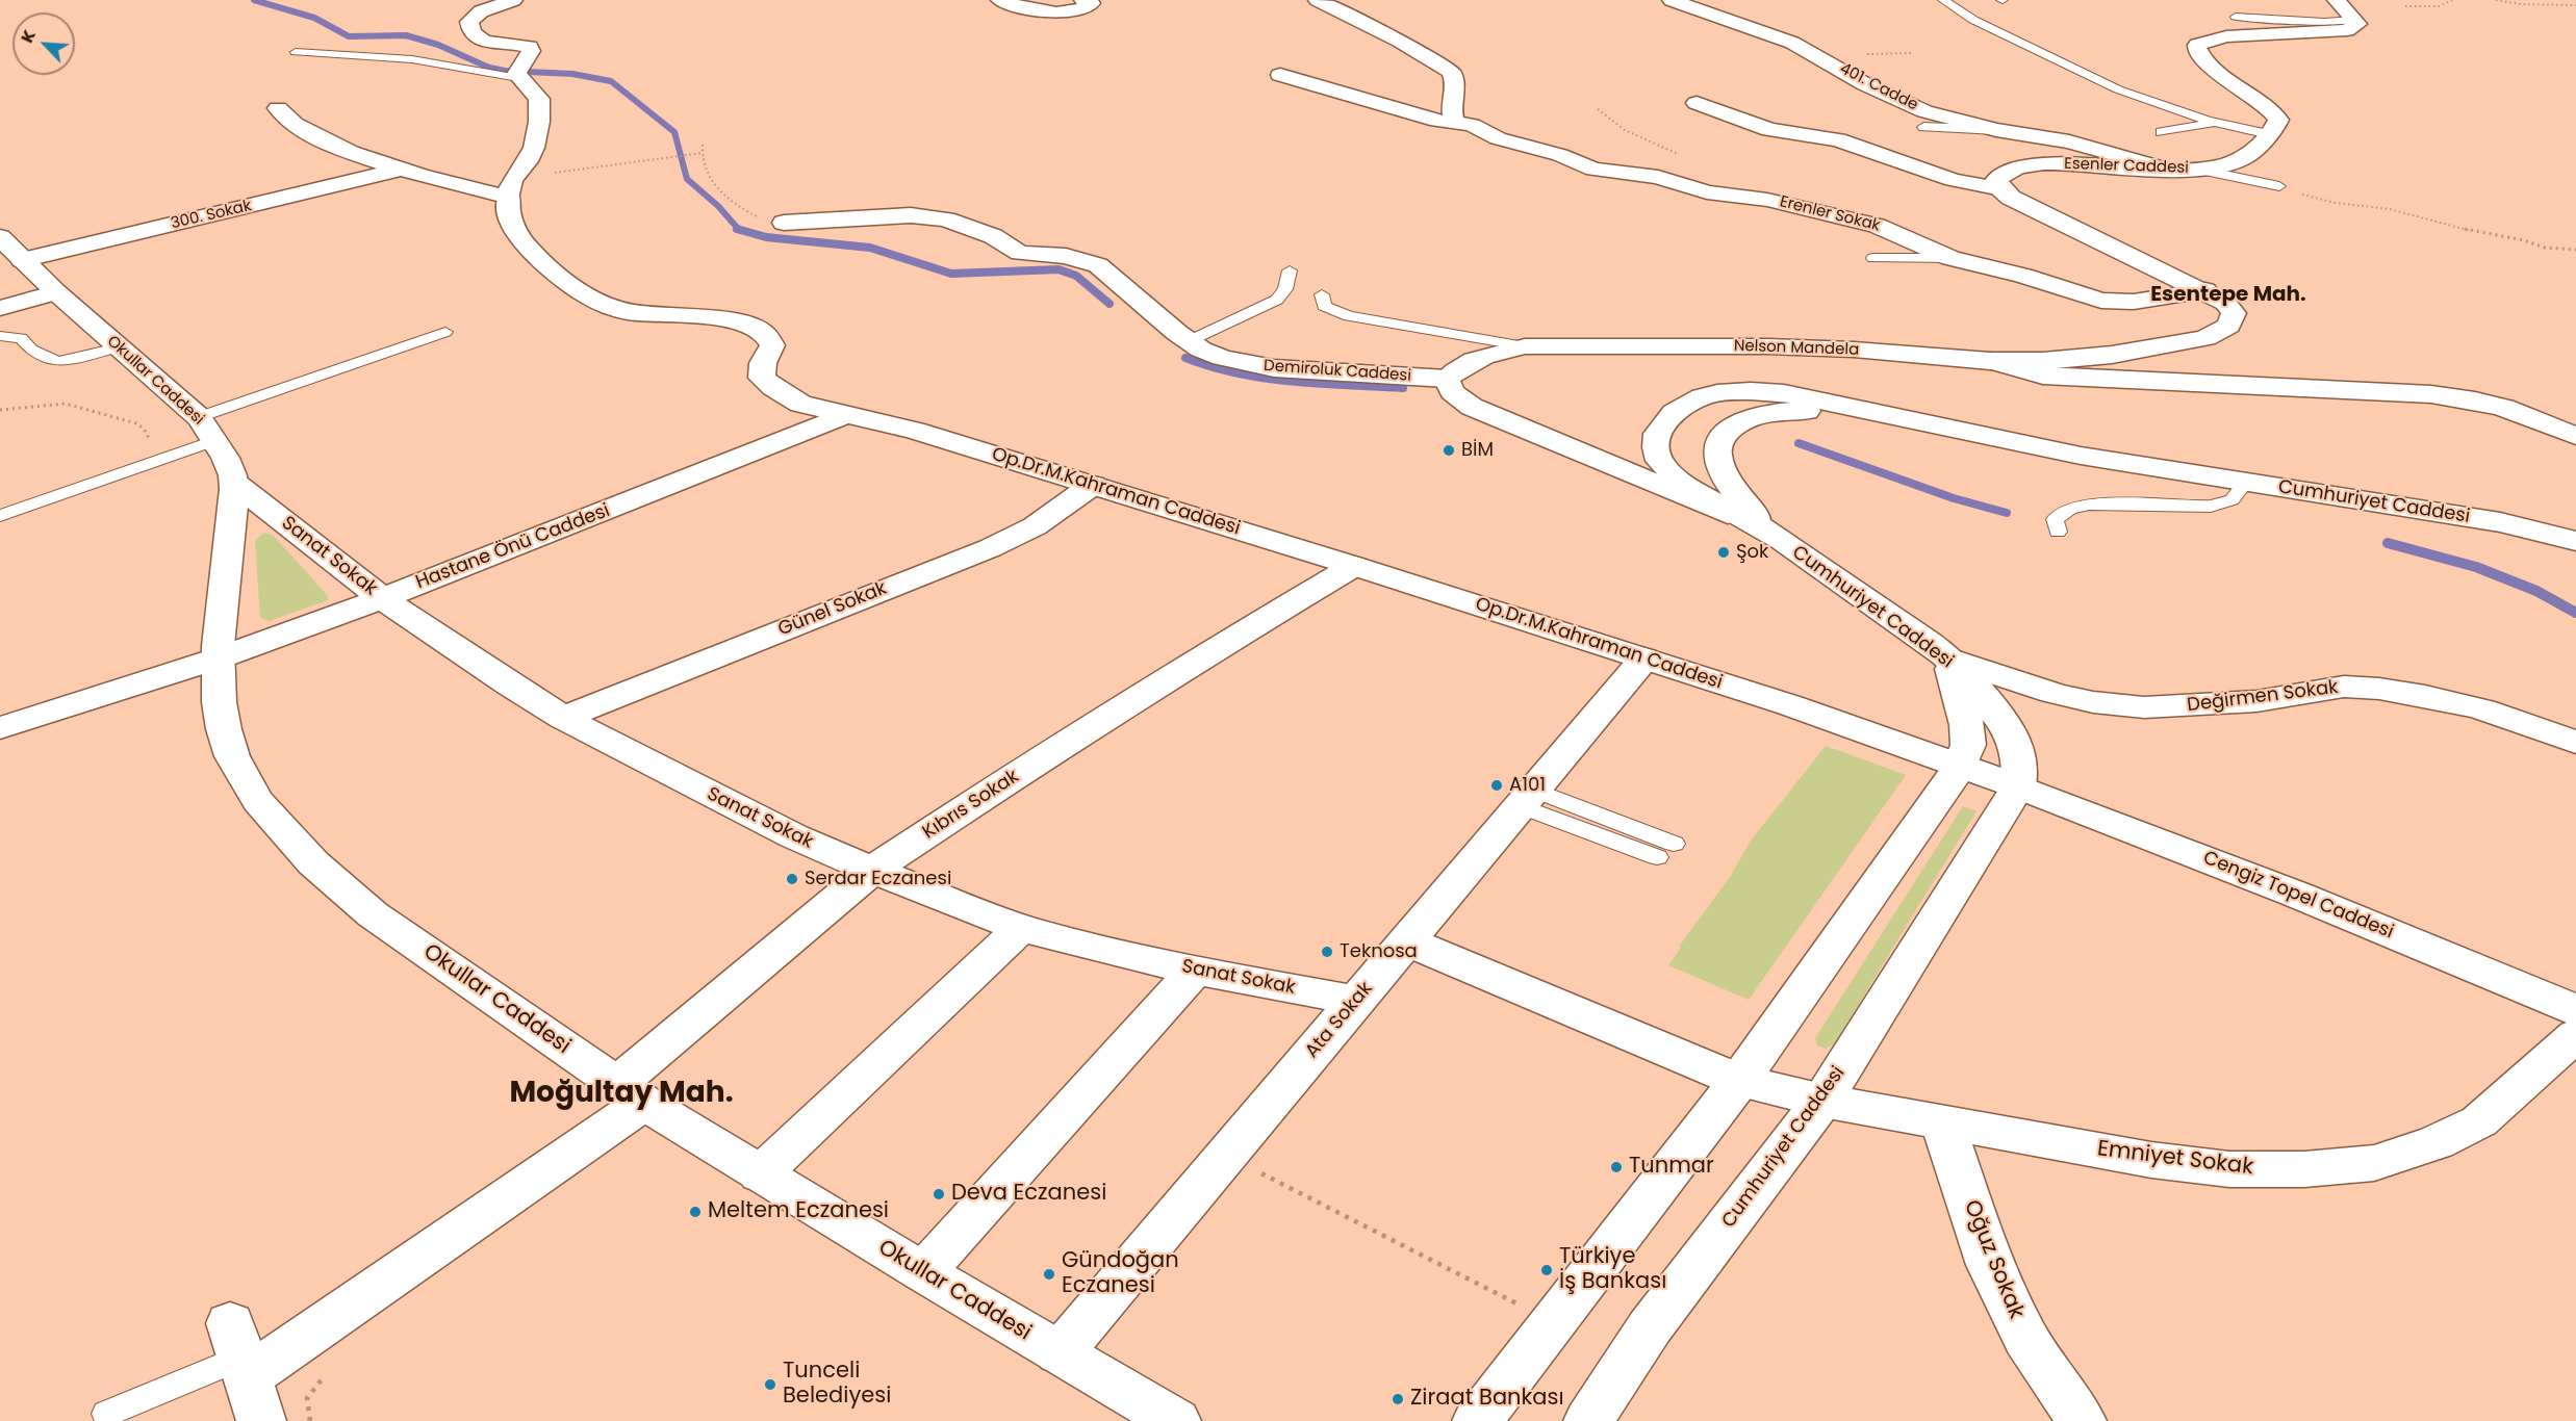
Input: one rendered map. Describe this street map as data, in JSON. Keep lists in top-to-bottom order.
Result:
{
  "streets": {
    "street": [
      "401. Cadde",
      "Esenler Caddesi",
      "Erenler Sokak",
      "300. Sokak",
      "Nelson Mandela",
      "Demiroluk Caddesi",
      "Okullar Caddesi",
      "Op.Dr.M.Kahraman Caddesi",
      "Cumhuriyet Caddesi",
      "Hastane Önü Caddesi",
      "Sanat Sokak",
      "Günel Sokak",
      "Değirmen Sokak",
      "Kıbrıs Sokak",
      "Cengiz Topel Caddesi",
      "Ata Sokak",
      "Emniyet Sokak",
      "Oğuz Sokak"
    ]
  },
  "crossings": [
    ["401. Cadde", "Esenler Caddesi"],
    ["Esenler Caddesi", "Nelson Mandela"],
    ["Erenler Sokak", "Nelson Mandela"],
    ["300. Sokak", "Okullar Caddesi"],
    ["Nelson Mandela", "Demiroluk Caddesi"],
    ["Okullar Caddesi", "Hastane Önü Caddesi"],
    ["Okullar Caddesi", "Sanat Sokak"],
    ["Okullar Caddesi", "Kıbrıs Sokak"],
    ["Okullar Caddesi", "Ata Sokak"],
    ["Op.Dr.M.Kahraman Caddesi", "Cumhuriyet Caddesi"],
    ["Op.Dr.M.Kahraman Caddesi", "Hastane Önü Caddesi"],
    ["Op.Dr.M.Kahraman Caddesi", "Günel Sokak"],
    ["Op.Dr.M.Kahraman Caddesi", "Kıbrıs Sokak"],
    ["Op.Dr.M.Kahraman Caddesi", "Cengiz Topel Caddesi"],
    ["Op.Dr.M.Kahraman Caddesi", "Ata Sokak"],
    ["Cumhuriyet Caddesi", "Değirmen Sokak"],
    ["Cumhuriyet Caddesi", "Cengiz Topel Caddesi"],
    ["Cumhuriyet Caddesi", "Emniyet Sokak"],
    ["Hastane Önü Caddesi", "Sanat Sokak"],
    ["Sanat Sokak", "Günel Sokak"],
    ["Sanat Sokak", "Kıbrıs Sokak"],
    ["Sanat Sokak", "Ata Sokak"],
    ["Ata Sokak", "Emniyet Sokak"],
    ["Emniyet Sokak", "Oğuz Sokak"]
  ],
  "districts": ["Esentepe Mah.", "Moğultay Mah."],
  "places": [
    "BİM",
    "Şok",
    "A101",
    "Serdar Eczanesi",
    "Teknosa",
    "Tunmar",
    "Deva Eczanesi",
    "Meltem Eczanesi",
    "Türkiye İş Bankası",
    "Gündoğan Eczanesi",
    "Tunceli Belediyesi",
    "Ziraat Bankası"
  ],
  "north": "top left"
}
